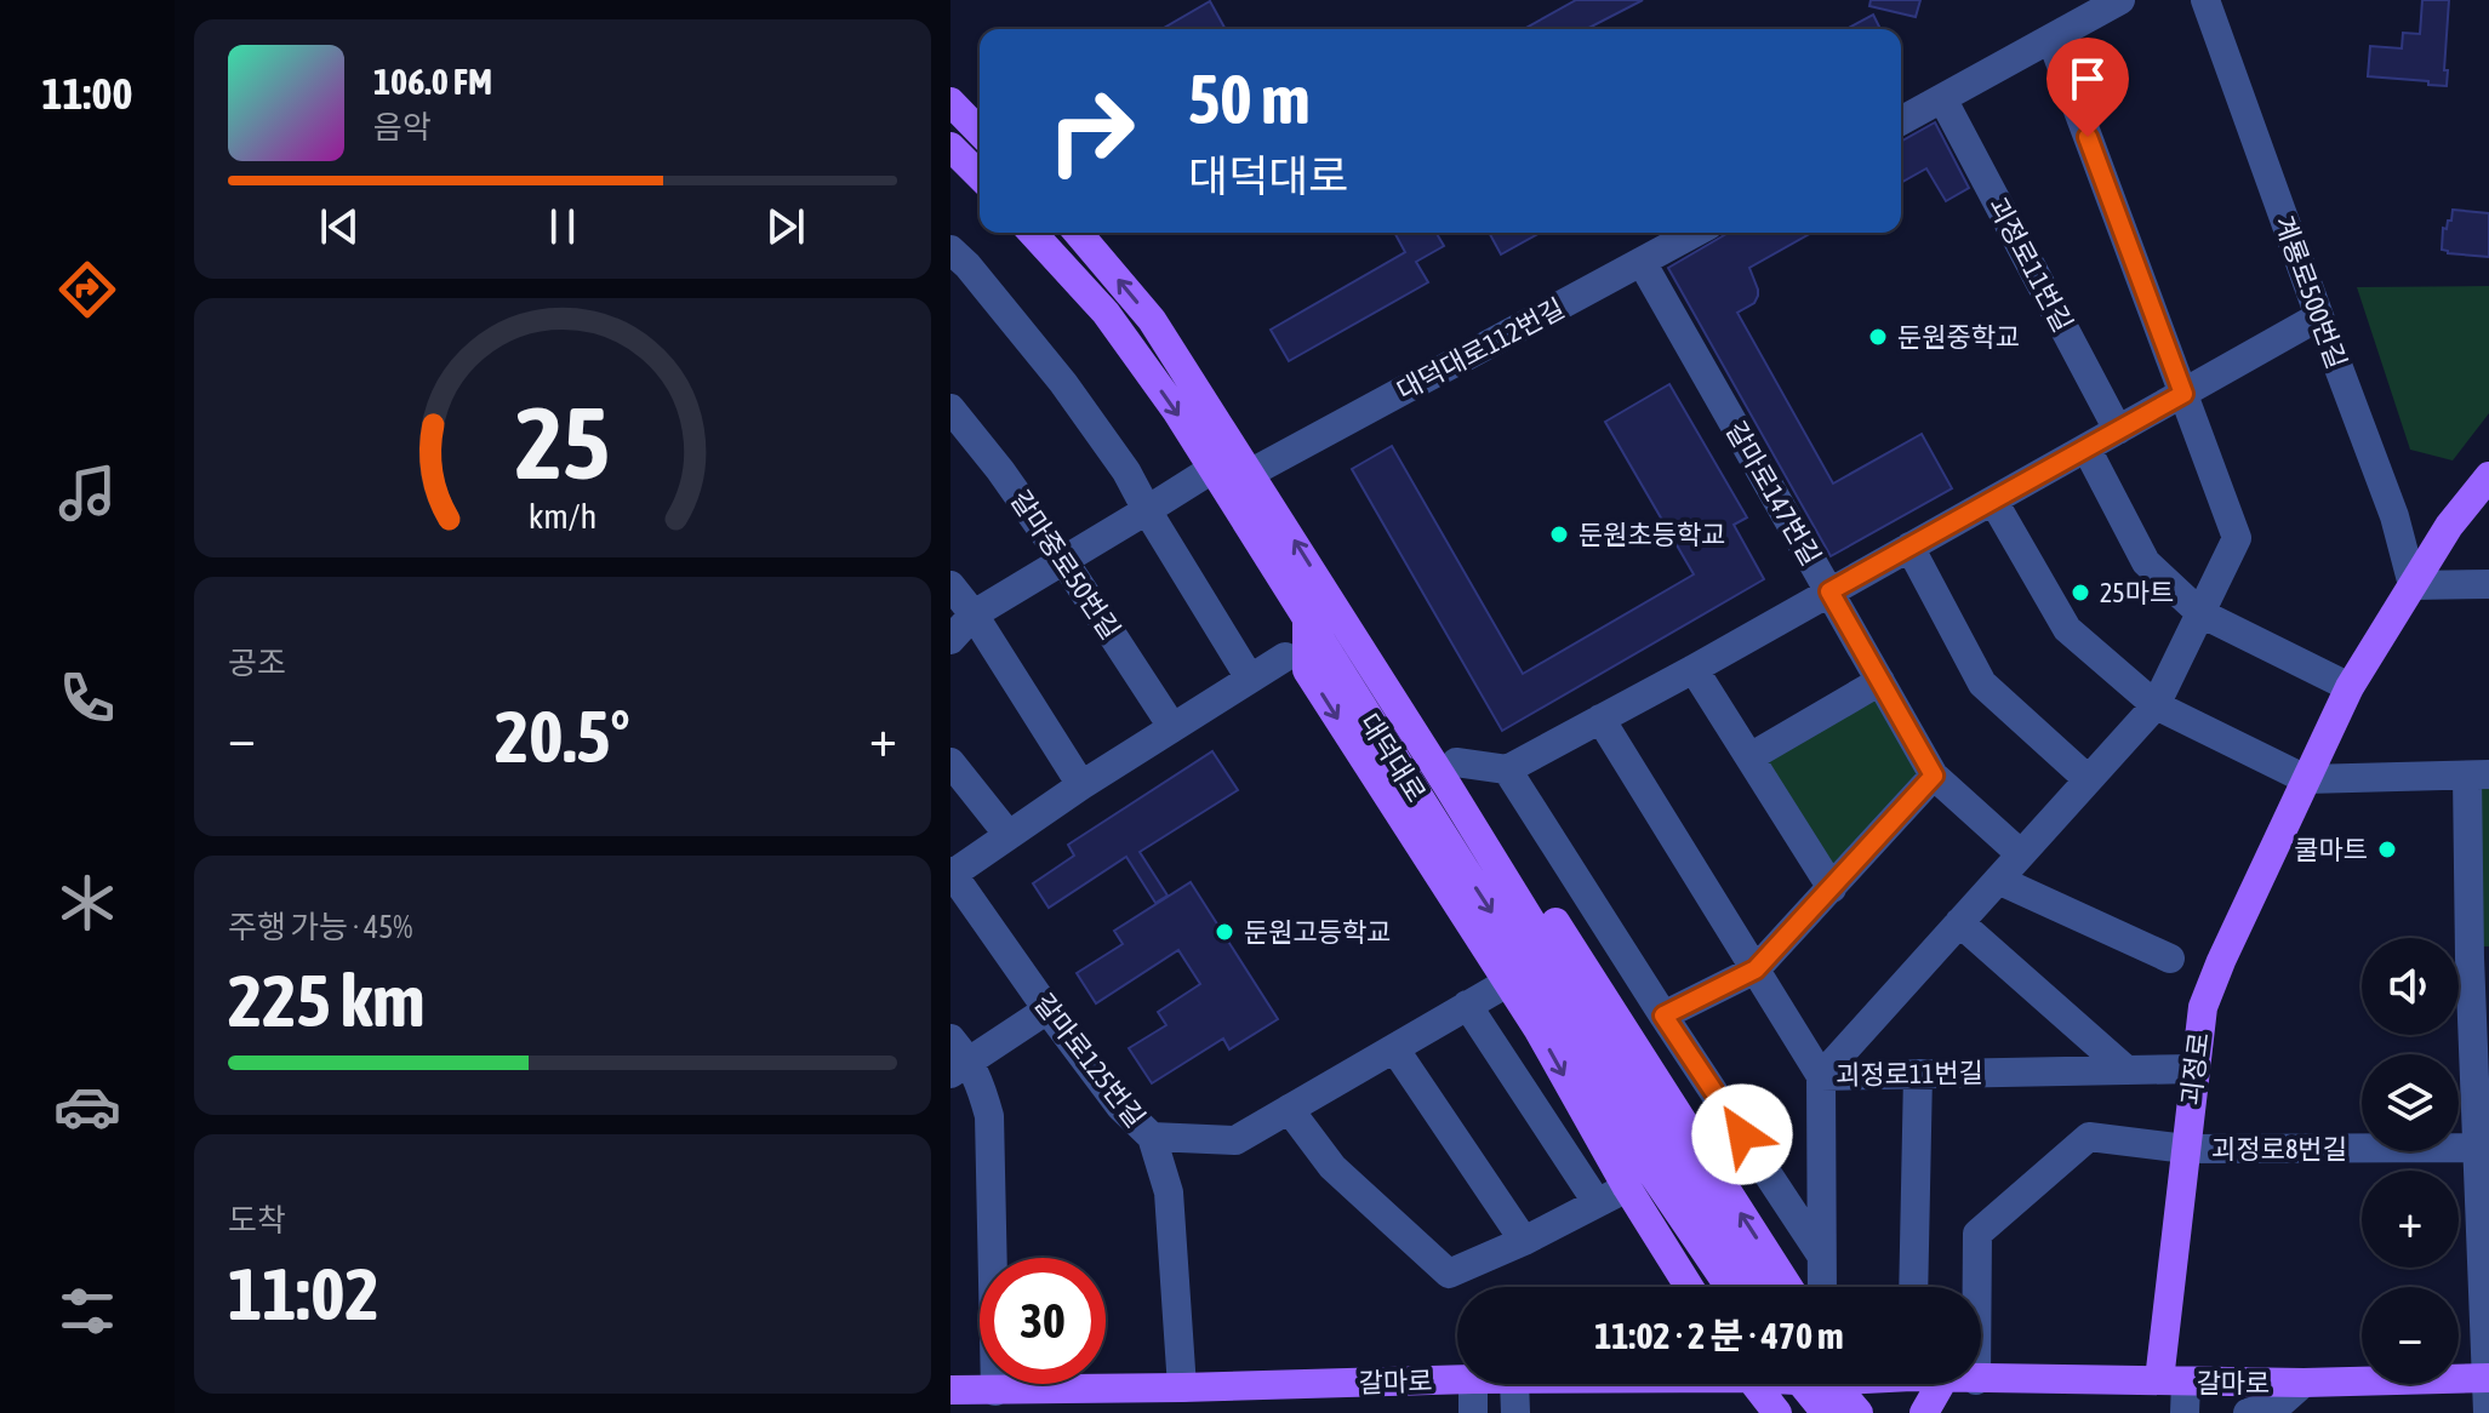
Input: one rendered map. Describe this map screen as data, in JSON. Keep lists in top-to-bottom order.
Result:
{
  "streets": {
    "main road": ["대덕대로", "괴정로", "갈마로"],
    "street": [
      "괴정로11번길",
      "계룡로500번길",
      "대덕대로112번길",
      "갈마로147번길",
      "갈마중로50번길",
      "갈마로125번길",
      "괴정로8번길"
    ]
  },
  "crossings": [
    ["괴정로11번길", "괴정로"],
    ["계룡로500번길", "괴정로"],
    ["대덕대로112번길", "갈마로147번길"],
    ["대덕대로112번길", "대덕대로"],
    ["갈마로125번길", "갈마로"],
    ["괴정로", "괴정로8번길"],
    ["괴정로", "갈마로"]
  ],
  "places": [
    "둔원중학교",
    "둔원초등학교",
    "25마트",
    "쿨마트",
    "둔원고등학교"
  ],
  "page": {
    "tabs": "11:00",
    "turn": ["50 m", "대덕대로"],
    "song": ["106.0 FM", "음악"],
    "tile": [
      "공조",
      ["주행 가능 · 45%", "225 km"],
      ["도착", "11:02"]
    ],
    "heat": ["−", "20.5°", "+"],
    "map_buttons": ["+", "−"],
    "limit": "30",
    "trip": "11:02 · 2 분 · 470 m",
    "gauge": ["25", "km/h"]
  }
}
